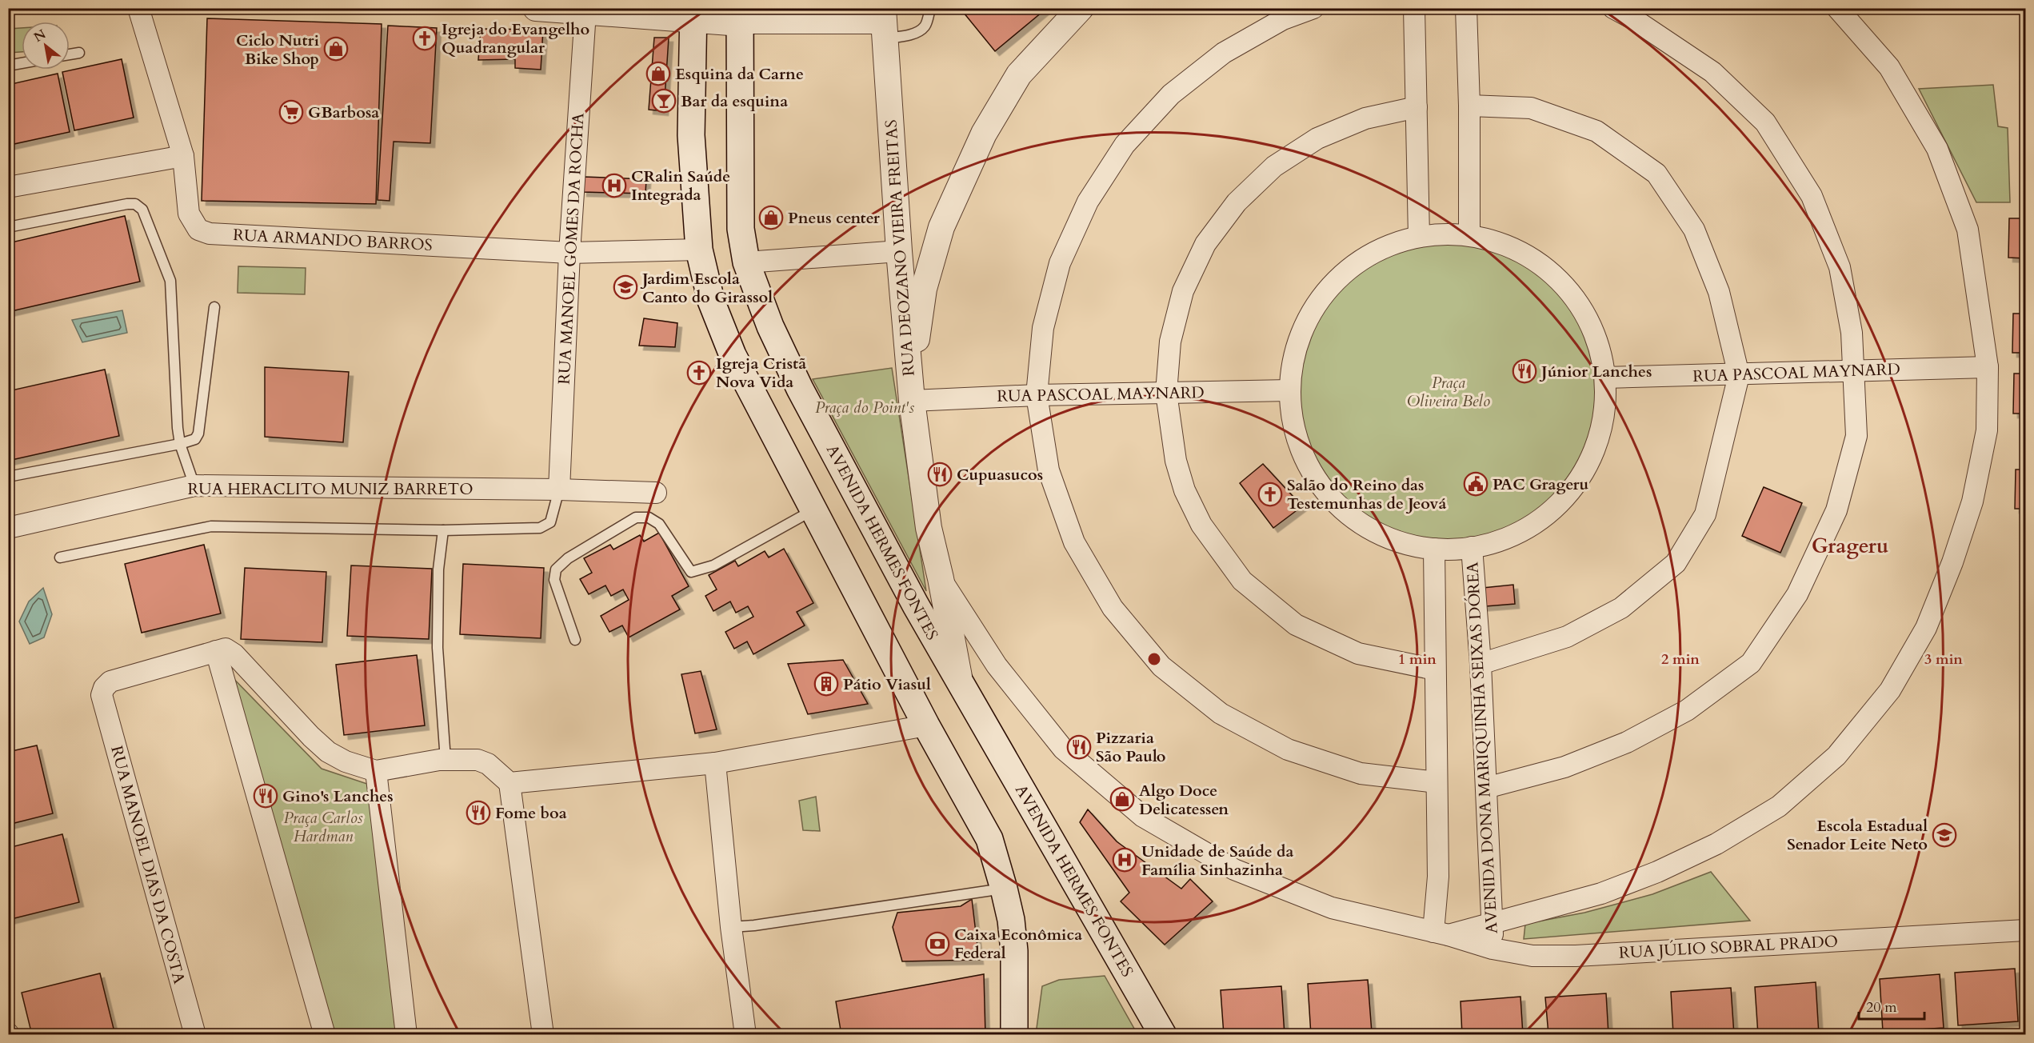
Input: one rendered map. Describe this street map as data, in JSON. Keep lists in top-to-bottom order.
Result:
{
  "streets": {
    "main road": ["AVENIDA HERMES FONTES"],
    "street": [
      "RUA ARMANDO BARROS",
      "RUA DEOZANO VIEIRA FREITAS",
      "RUA MANOEL GOMES DA ROCHA",
      "RUA PASCOAL MAYNARD",
      "RUA HERACLITO MUNIZ BARRETO",
      "AVENIDA DONA MARIQUINHA SEIXAS DÓREA",
      "RUA MANOEL DIAS DA COSTA",
      "RUA JÚLIO SOBRAL PRADO"
    ]
  },
  "crossings": [
    ["RUA ARMANDO BARROS", "RUA MANOEL GOMES DA ROCHA"],
    ["RUA DEOZANO VIEIRA FREITAS", "RUA PASCOAL MAYNARD"],
    ["RUA DEOZANO VIEIRA FREITAS", "AVENIDA HERMES FONTES"],
    ["RUA DEOZANO VIEIRA FREITAS", "RUA JÚLIO SOBRAL PRADO"],
    ["RUA MANOEL GOMES DA ROCHA", "RUA HERACLITO MUNIZ BARRETO"],
    ["AVENIDA DONA MARIQUINHA SEIXAS DÓREA", "RUA JÚLIO SOBRAL PRADO"]
  ],
  "districts": ["Grageru"],
  "parks": ["Praça Oliveira Belo", "Praça do Point's", "Praça Carlos Hardman"],
  "places": {
    "church": ["Igreja do Evangelho Quadrangular", "Igreja Cristã Nova Vida", "Salão do Reino das Testemunhas de Jeová"],
    "shop": [
      "Ciclo Nutri Bike Shop",
      "Esquina da Carne",
      "Pneus center",
      "Algo Doce Delicatessen"
    ],
    "bar": ["Bar da esquina"],
    "supermarket": ["GBarbosa"],
    "hospital": ["CRalin Saúde Integrada", "Unidade de Saúde da Família Sinhazinha"],
    "school or university": ["Jardim Escola Canto do Girassol", "Escola Estadual Senador Leite Neto"],
    "restaurant": [
      "Júnior Lanches",
      "Cupuasucos",
      "Pizzaria São Paulo",
      "Gino's Lanches",
      "Fome boa"
    ],
    "public building": ["PAC Grageru"],
    "building": ["Pátio Viasul"],
    "bank": ["Caixa Econômica Federal"]
  },
  "scale_bar": "20 m",
  "north": "top left",
  "rings": ["1 min", "2 min", "3 min"]
}
